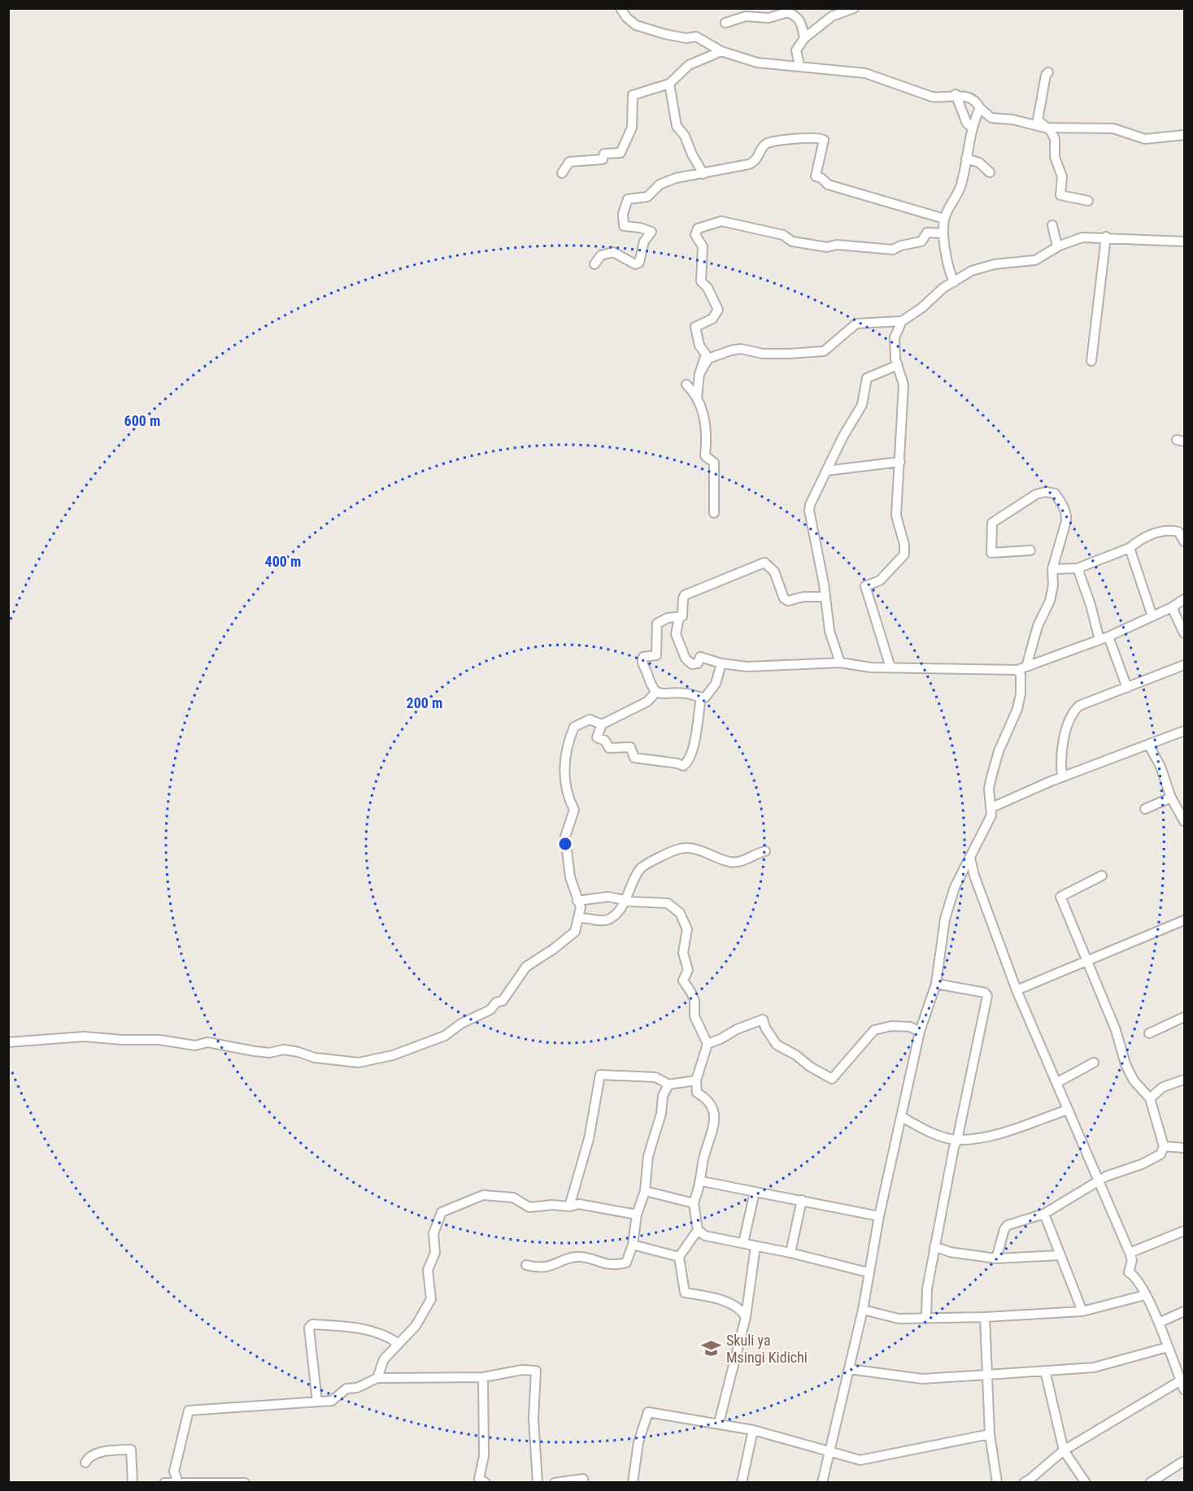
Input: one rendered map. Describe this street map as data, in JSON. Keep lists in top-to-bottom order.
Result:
{
  "places": {
    "school or university": ["Skuli ya Msingi Kidichi"]
  },
  "rings": ["600 m", "400 m", "200 m"]
}
